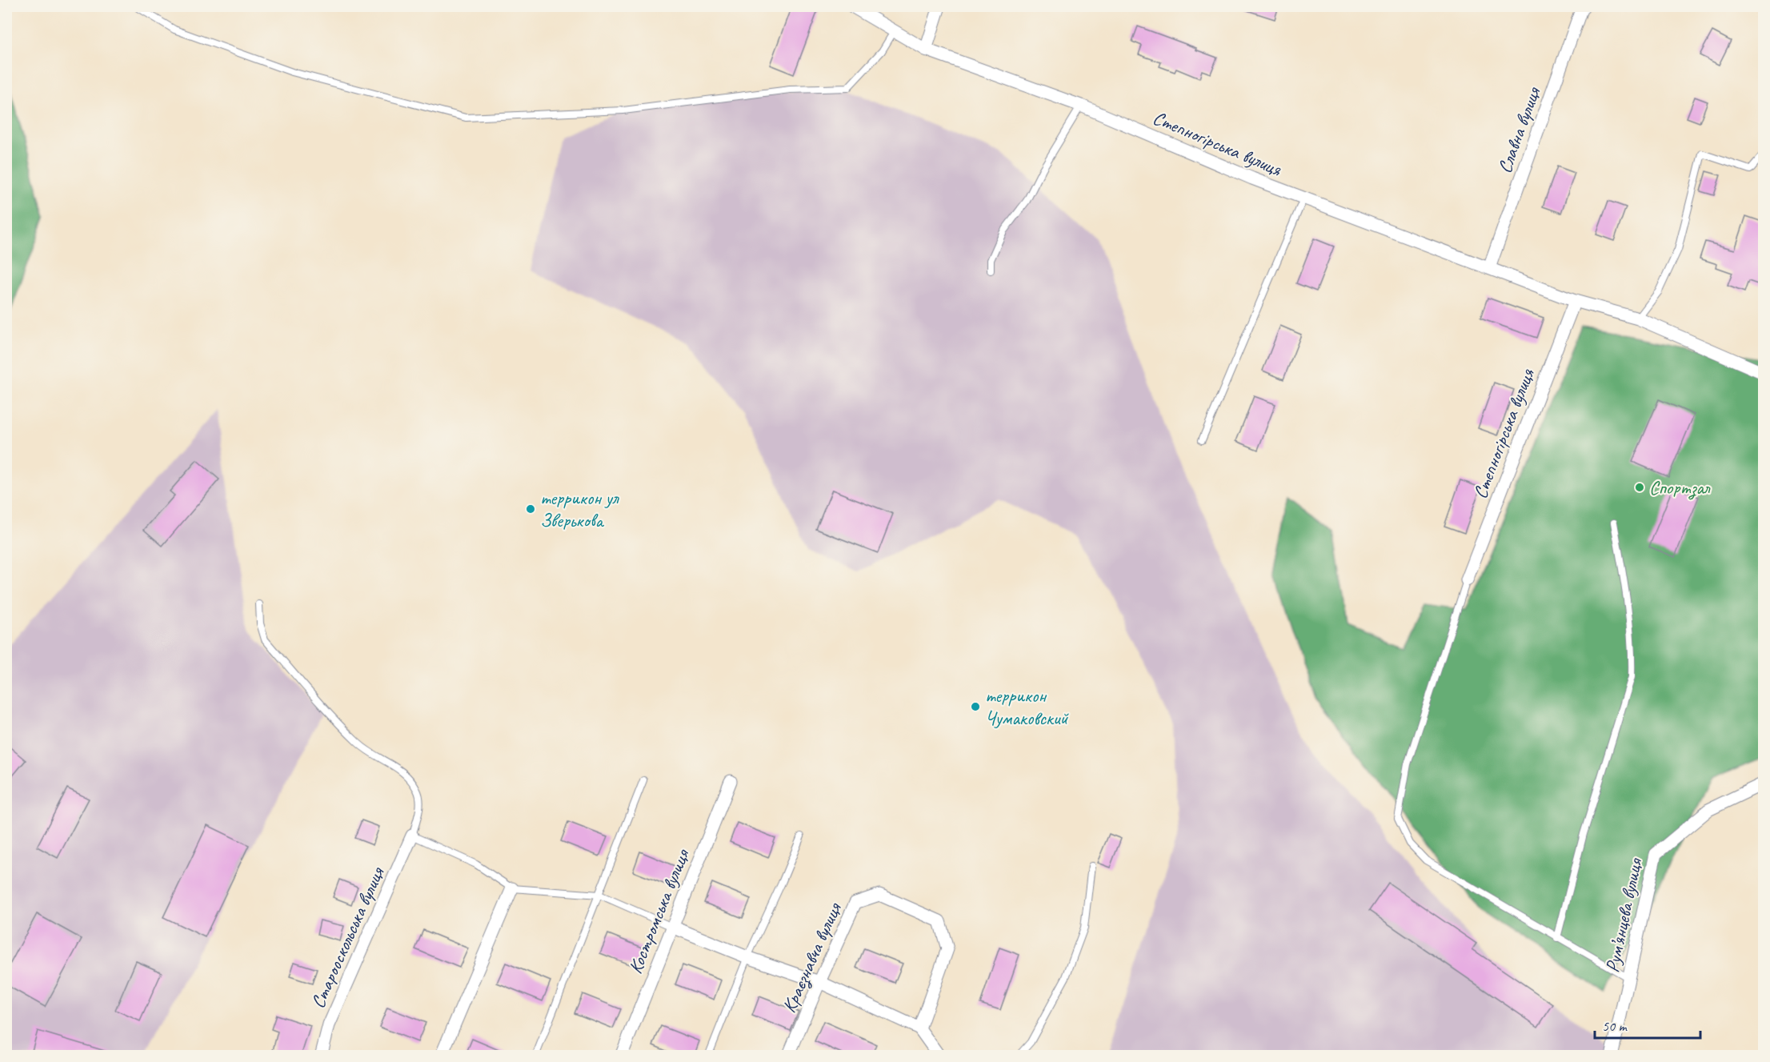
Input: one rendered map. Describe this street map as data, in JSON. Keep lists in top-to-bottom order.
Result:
{
  "streets": {
    "street": [
      "Славна вулиця",
      "Степногірська вулиця",
      "Костромська вулиця",
      "Рум’янцева вулиця",
      "Старооскольська вулиця",
      "Краєзнавча вулиця"
    ]
  },
  "crossings": [
    ["Славна вулиця", "Степногірська вулиця"]
  ],
  "places": ["Спортзал", "террикон ул Зверькова", "террикон Чумаковский"],
  "scale_bar": "50 m"
}
